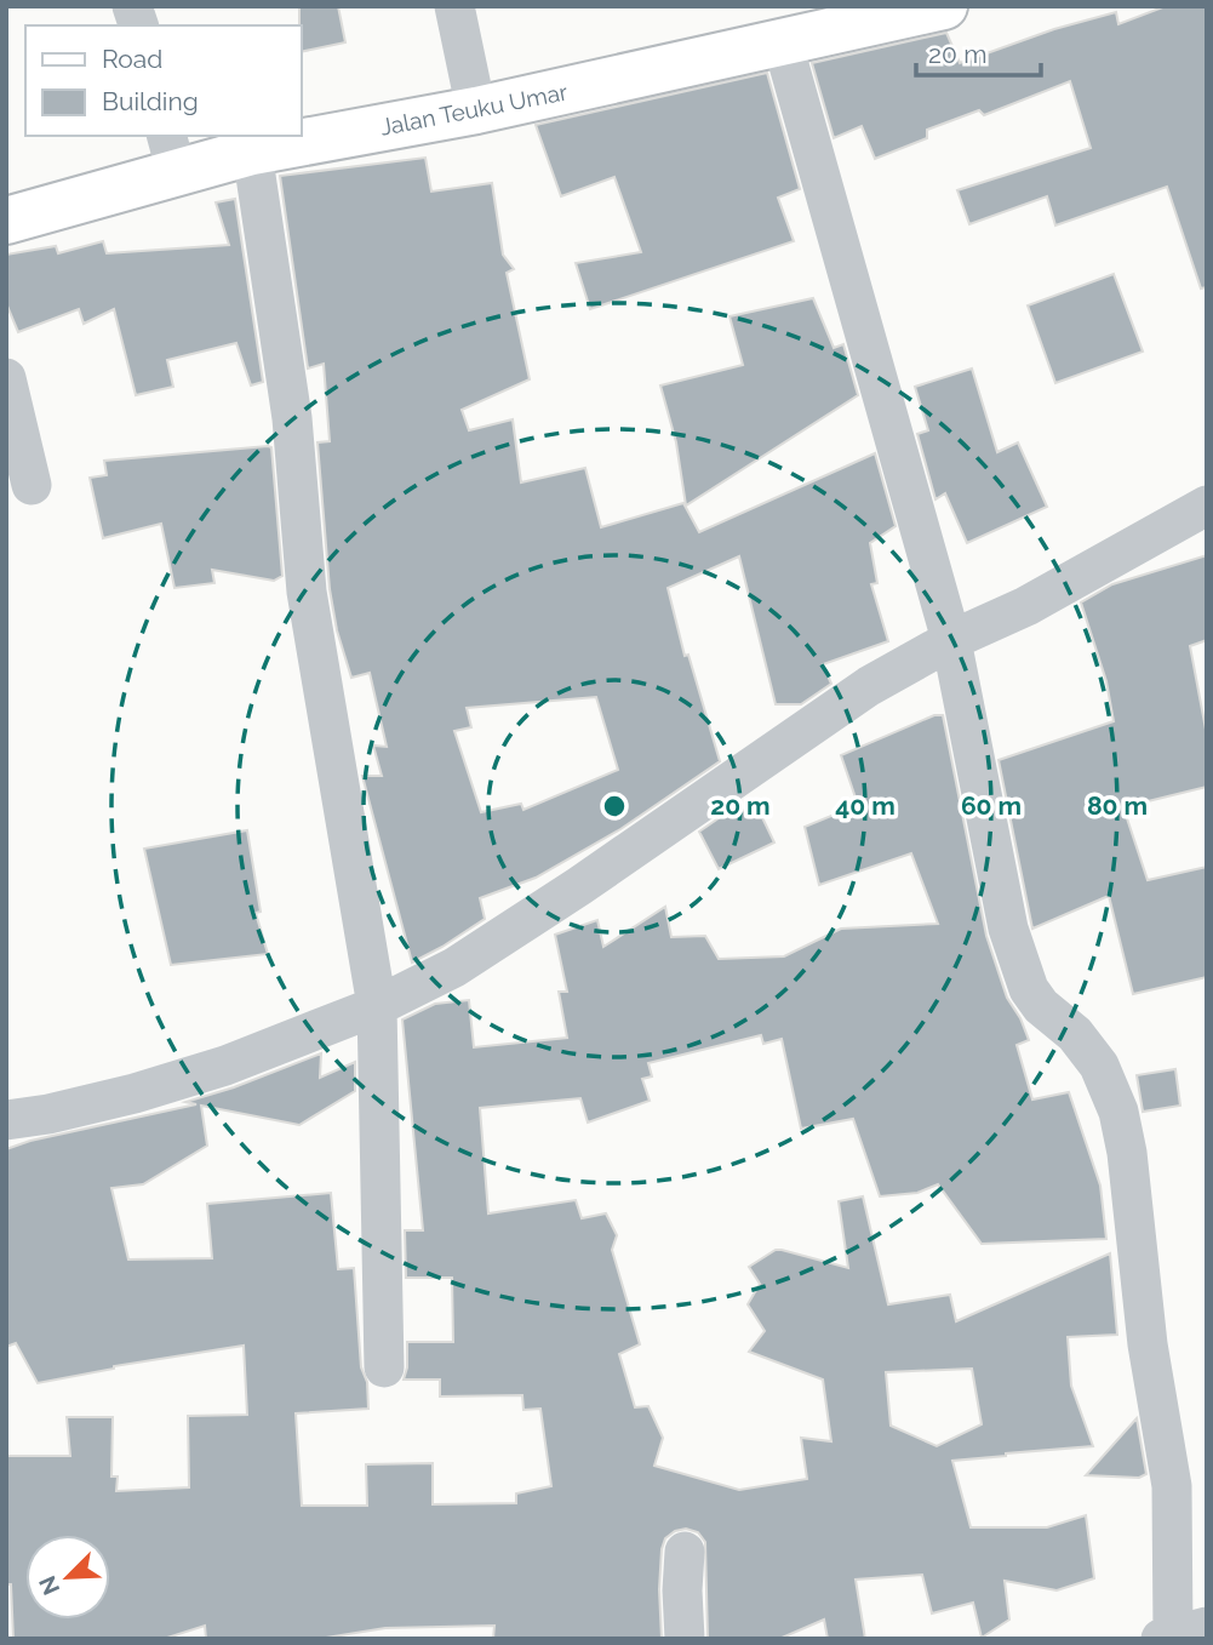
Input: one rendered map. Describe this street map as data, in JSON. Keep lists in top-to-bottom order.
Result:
{
  "streets": {
    "main road": ["Jalan Teuku Umar"]
  },
  "legend": ["Road", "Building"],
  "scale_bar": "20 m",
  "north": "bottom left",
  "rings": [
    "20 m",
    "40 m",
    "60 m",
    "80 m"
  ]
}
